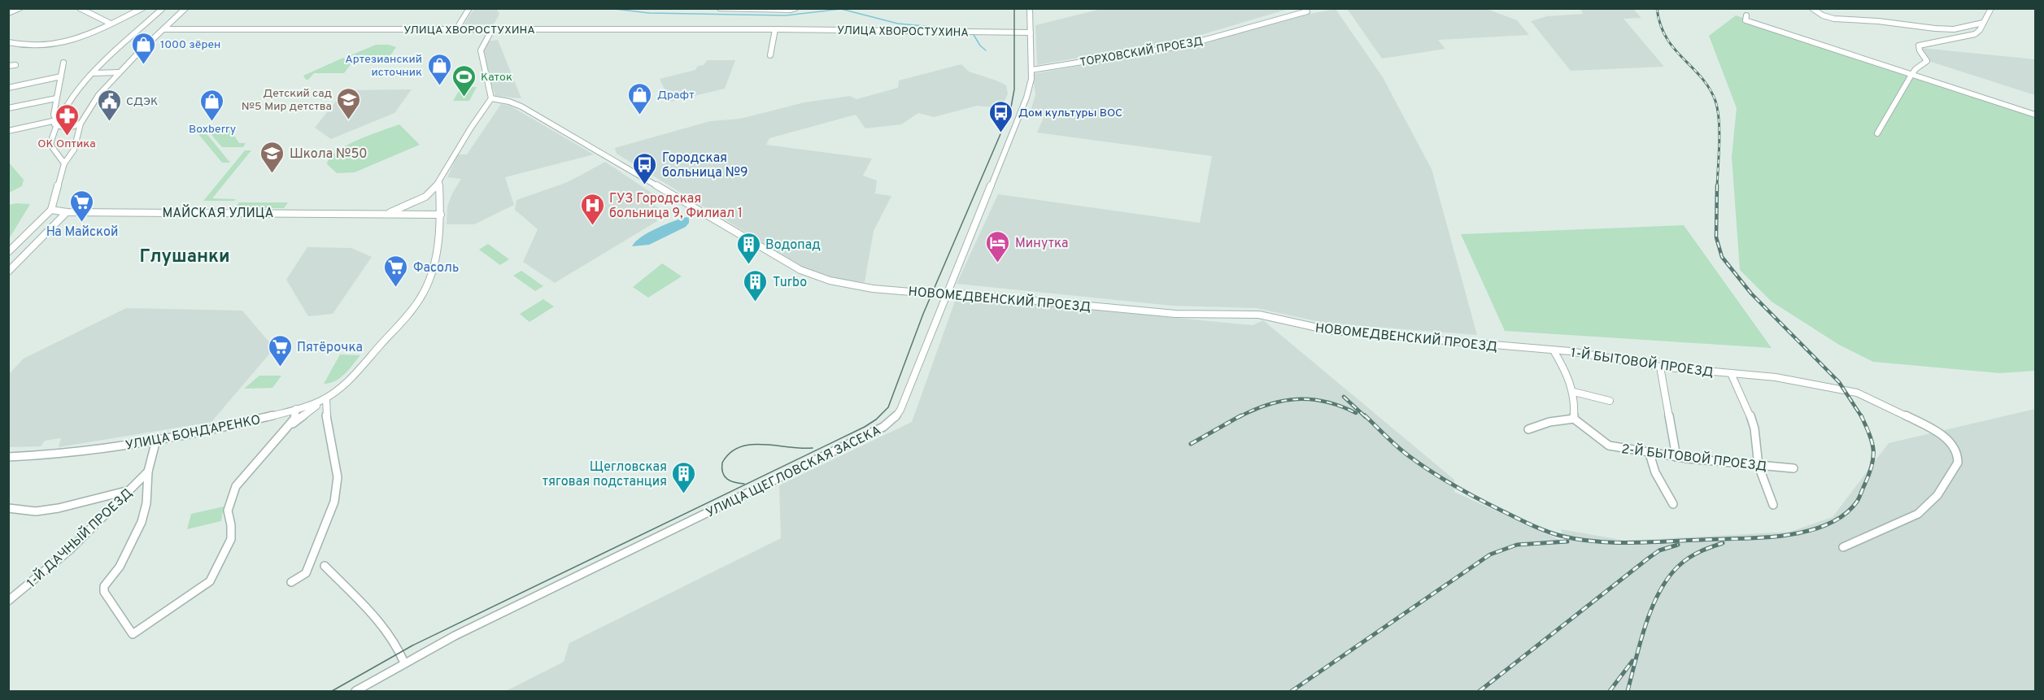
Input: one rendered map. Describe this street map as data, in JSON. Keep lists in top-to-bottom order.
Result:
{
  "streets": {
    "street": [
      "УЛИЦА ХВОРОСТУХИНА",
      "ТОРХОВСКИЙ ПРОЕЗД",
      "МАЙСКАЯ УЛИЦА",
      "НОВОМЕДВЕНСКИЙ ПРОЕЗД",
      "1-Й БЫТОВОЙ ПРОЕЗД",
      "УЛИЦА БОНДАРЕНКО",
      "2-Й БЫТОВОЙ ПРОЕЗД",
      "УЛИЦА ЩЕГЛОВСКАЯ ЗАСЕКА",
      "1-Й ДАЧНЫЙ ПРОЕЗД"
    ]
  },
  "crossings": [
    ["УЛИЦА ХВОРОСТУХИНА", "УЛИЦА ЩЕГЛОВСКАЯ ЗАСЕКА"],
    ["ТОРХОВСКИЙ ПРОЕЗД", "УЛИЦА ЩЕГЛОВСКАЯ ЗАСЕКА"],
    ["МАЙСКАЯ УЛИЦА", "УЛИЦА БОНДАРЕНКО"],
    ["НОВОМЕДВЕНСКИЙ ПРОЕЗД", "1-Й БЫТОВОЙ ПРОЕЗД"],
    ["НОВОМЕДВЕНСКИЙ ПРОЕЗД", "УЛИЦА ЩЕГЛОВСКАЯ ЗАСЕКА"]
  ],
  "districts": ["Глушанки"],
  "places": {
    "shop": [
      "1000 зёрен",
      "Артезианский источник",
      "Драфт",
      "Boxberry"
    ],
    "sports": ["Каток"],
    "school or university": ["Детский сад №5 Мир детства", "Школа №50"],
    "public building": ["СДЭК"],
    "bus stop": ["Дом культуры ВОС", "Городская больница №9"],
    "pharmacy": ["ОК Оптика"],
    "supermarket": ["На Майской", "Фасоль", "Пятёрочка"],
    "hospital": ["ГУЗ Городская больница 9, Филиал 1"],
    "hotel": ["Минутка"],
    "building": ["Водопад", "Turbo", "Щегловская тяговая подстанция"]
  }
}
